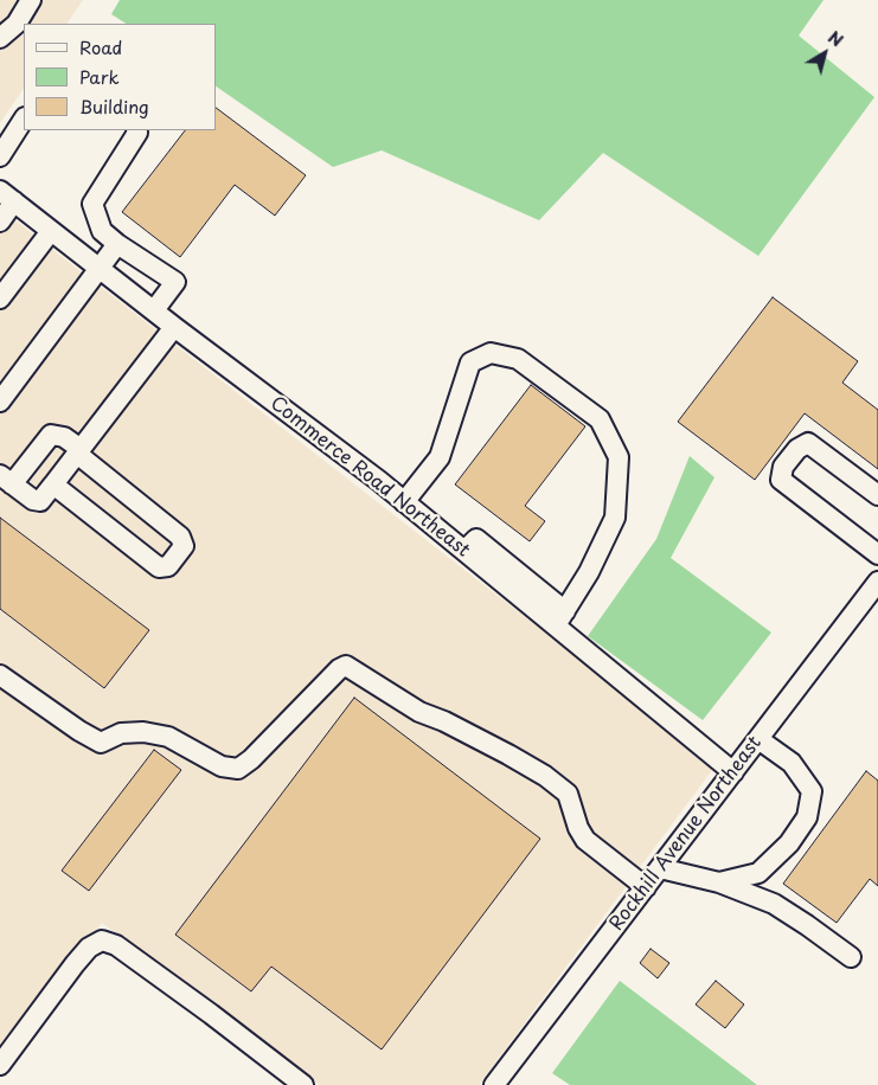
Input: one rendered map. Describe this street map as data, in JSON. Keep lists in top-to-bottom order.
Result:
{
  "streets": {
    "street": ["Commerce Road Northeast", "Rockhill Avenue Northeast"]
  },
  "crossings": [
    ["Commerce Road Northeast", "Rockhill Avenue Northeast"]
  ],
  "legend": ["Road", "Park", "Building"],
  "north": "top right"
}
